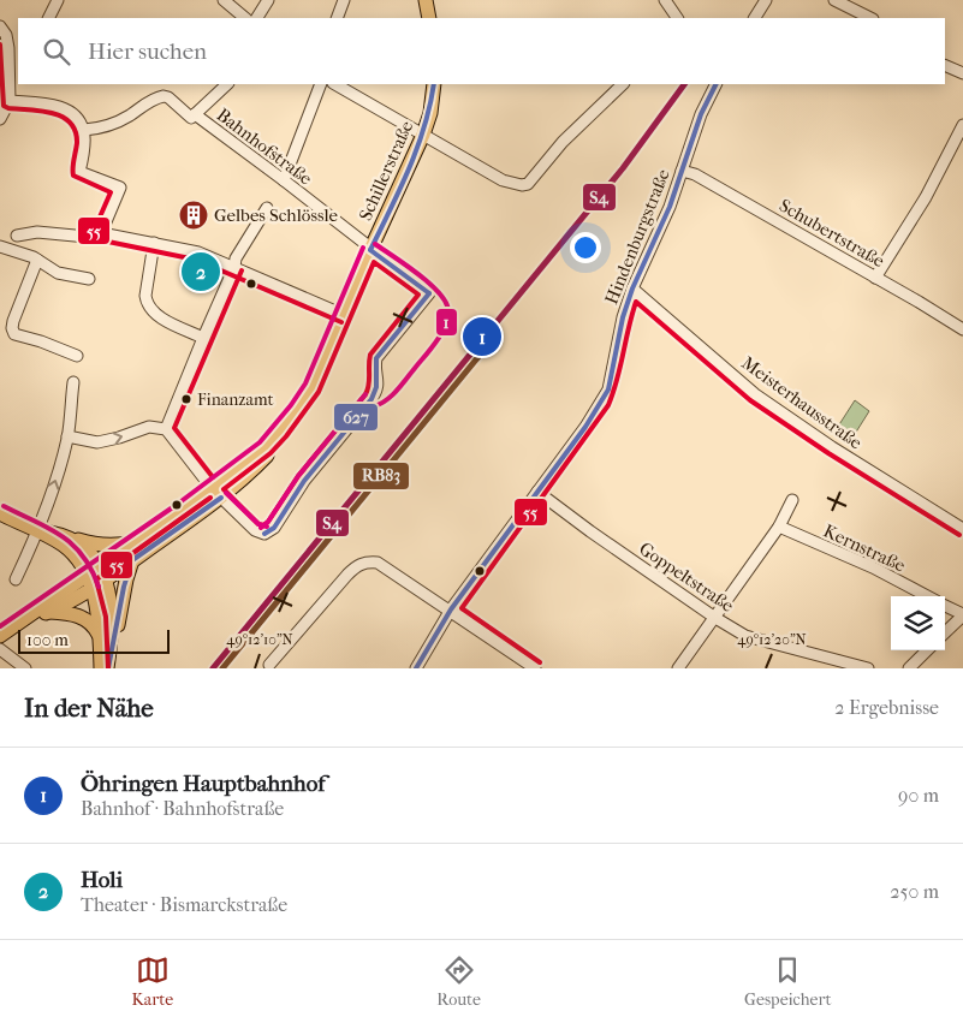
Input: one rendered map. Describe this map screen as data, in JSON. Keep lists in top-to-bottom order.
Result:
{
  "streets": {
    "main road": ["Schillerstraße"],
    "street": [
      "Bahnhofstraße",
      "Schubertstraße",
      "Hindenburgstraße",
      "Meisterhausstraße",
      "Kernstraße",
      "Goppeltstraße"
    ]
  },
  "crossings": [
    ["Bahnhofstraße", "Schillerstraße"],
    ["Schubertstraße", "Hindenburgstraße"],
    ["Hindenburgstraße", "Meisterhausstraße"],
    ["Hindenburgstraße", "Goppeltstraße"]
  ],
  "places": {
    "building": ["Gelbes Schlössle"],
    "other": ["Finanzamt"]
  },
  "lines": [
    "transit line 55",
    "transit line S4",
    "transit line 627",
    "transit line 1",
    "transit line RB83"
  ],
  "scale_bar": "100 m",
  "page": {
    "search": "Hier suchen",
    "pins": ["2", "1"],
    "scale": "100 m",
    "heading": ["In der Nähe", "2 Ergebnisse"],
    "list": [
      {
        "mark": "1",
        "name": "Öhringen Hauptbahnhof",
        "note": "Bahnhof · Bahnhofstraße",
        "value": "90 m"
      },
      {
        "mark": "2",
        "name": "Holi",
        "note": "Theater · Bismarckstraße",
        "value": "250 m"
      }
    ],
    "nav": ["Karte", "Route", "Gespeichert"]
  },
  "coordinates": ["49°12'10\"N", "49°12'20\"N"]
}
